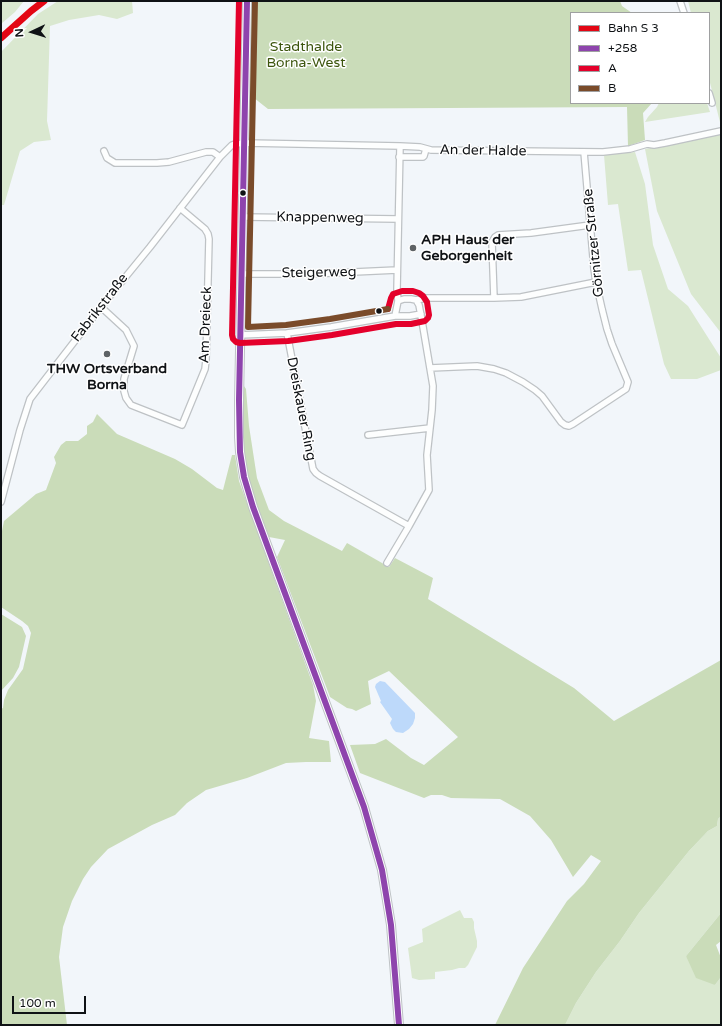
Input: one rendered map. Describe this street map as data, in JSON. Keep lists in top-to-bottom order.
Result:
{
  "streets": {
    "street": [
      "An der Halde",
      "Knappenweg",
      "Görnitzer Straße",
      "Steigerweg",
      "Fabrikstraße",
      "Am Dreieck",
      "Dreiskauer Ring"
    ]
  },
  "crossings": [
    ["An der Halde", "Görnitzer Straße"],
    ["An der Halde", "Fabrikstraße"],
    ["Fabrikstraße", "Am Dreieck"]
  ],
  "parks": ["Stadthalde Borna-West"],
  "places": ["APH Haus der Geborgenheit", "THW Ortsverband Borna"],
  "lines": ["transit line +258", "transit line A", "transit line B"],
  "legend": [
    "Bahn S 3",
    "+258",
    "A",
    "B"
  ],
  "scale_bar": "100 m",
  "north": "left"
}
